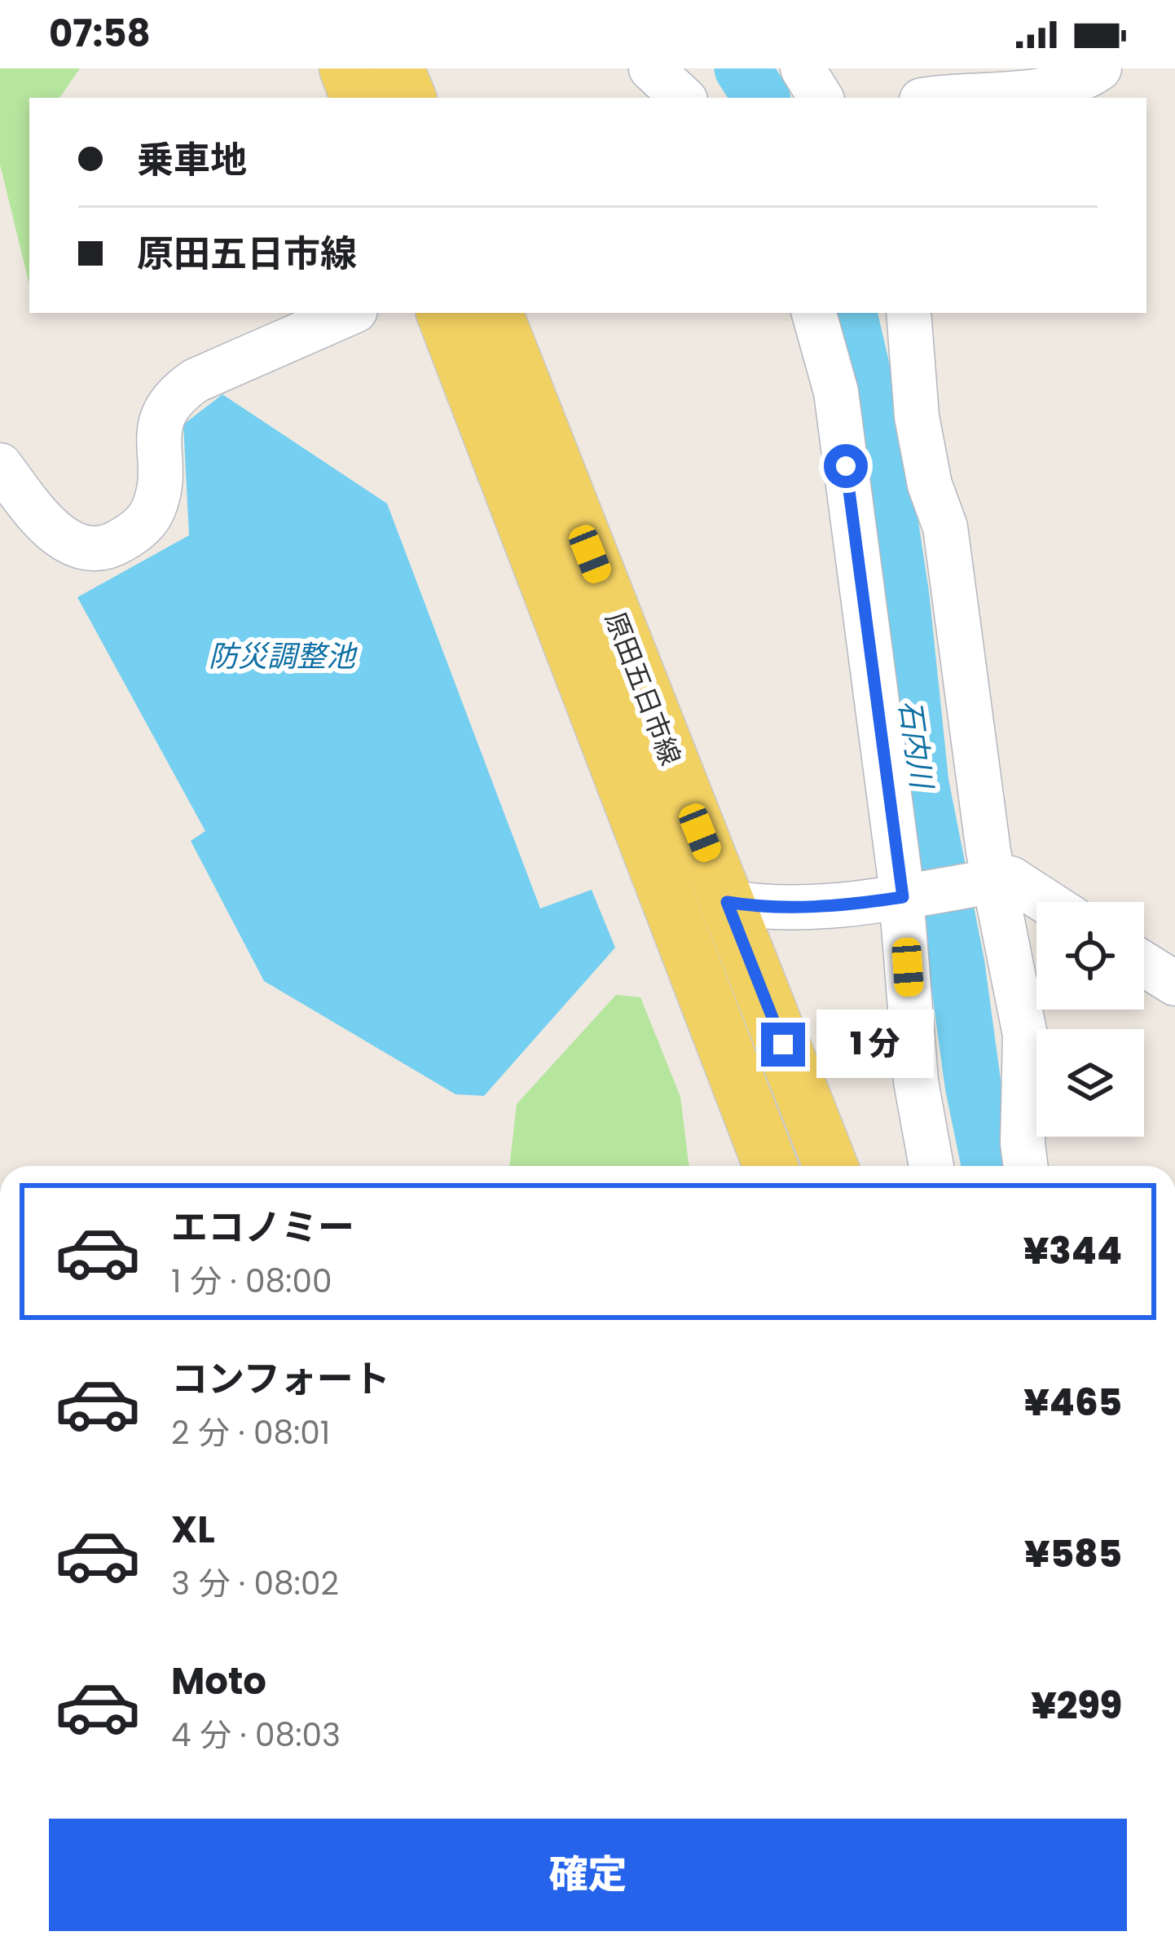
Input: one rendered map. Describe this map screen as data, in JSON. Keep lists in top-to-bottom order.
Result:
{
  "streets": {
    "main road": ["原田五日市線"]
  },
  "water": ["防災調整池", "石内川"],
  "page": {
    "status": "07:58",
    "banner": ["乗車地", "原田五日市線"],
    "bubble": "1 分",
    "list": [
      {
        "name": "エコノミー",
        "note": "1 分 · 08:00",
        "value": "¥344"
      },
      {
        "name": "コンフォート",
        "note": "2 分 · 08:01",
        "value": "¥465"
      },
      {
        "name": "XL",
        "note": "3 分 · 08:02",
        "value": "¥585"
      },
      {
        "name": "Moto",
        "note": "4 分 · 08:03",
        "value": "¥299"
      }
    ],
    "buttons": "確定"
  }
}
